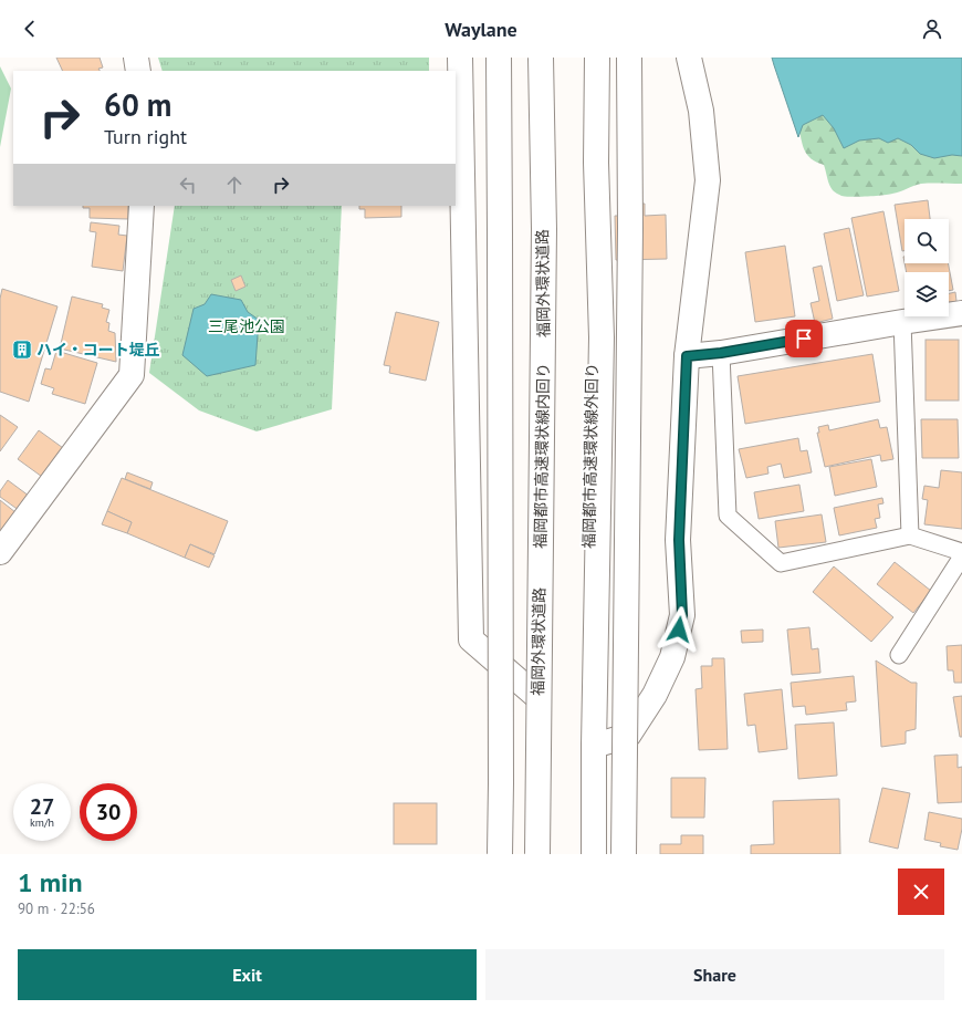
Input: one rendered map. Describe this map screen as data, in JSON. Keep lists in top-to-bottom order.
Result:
{
  "streets": {
    "main road": ["福岡外環状道路", "福岡都市高速環状線内回り", "福岡都市高速環状線外回り"]
  },
  "parks": ["三尾池公園"],
  "places": {
    "building": ["ハイ・コート堤丘"]
  },
  "page": {
    "header": "Waylane",
    "turn": ["60 m", "Turn right"],
    "speed": "27 km/h",
    "limit": "30",
    "heading": ["1 min", "90 m · 22:56"],
    "buttons": ["Exit", "Share"]
  }
}
